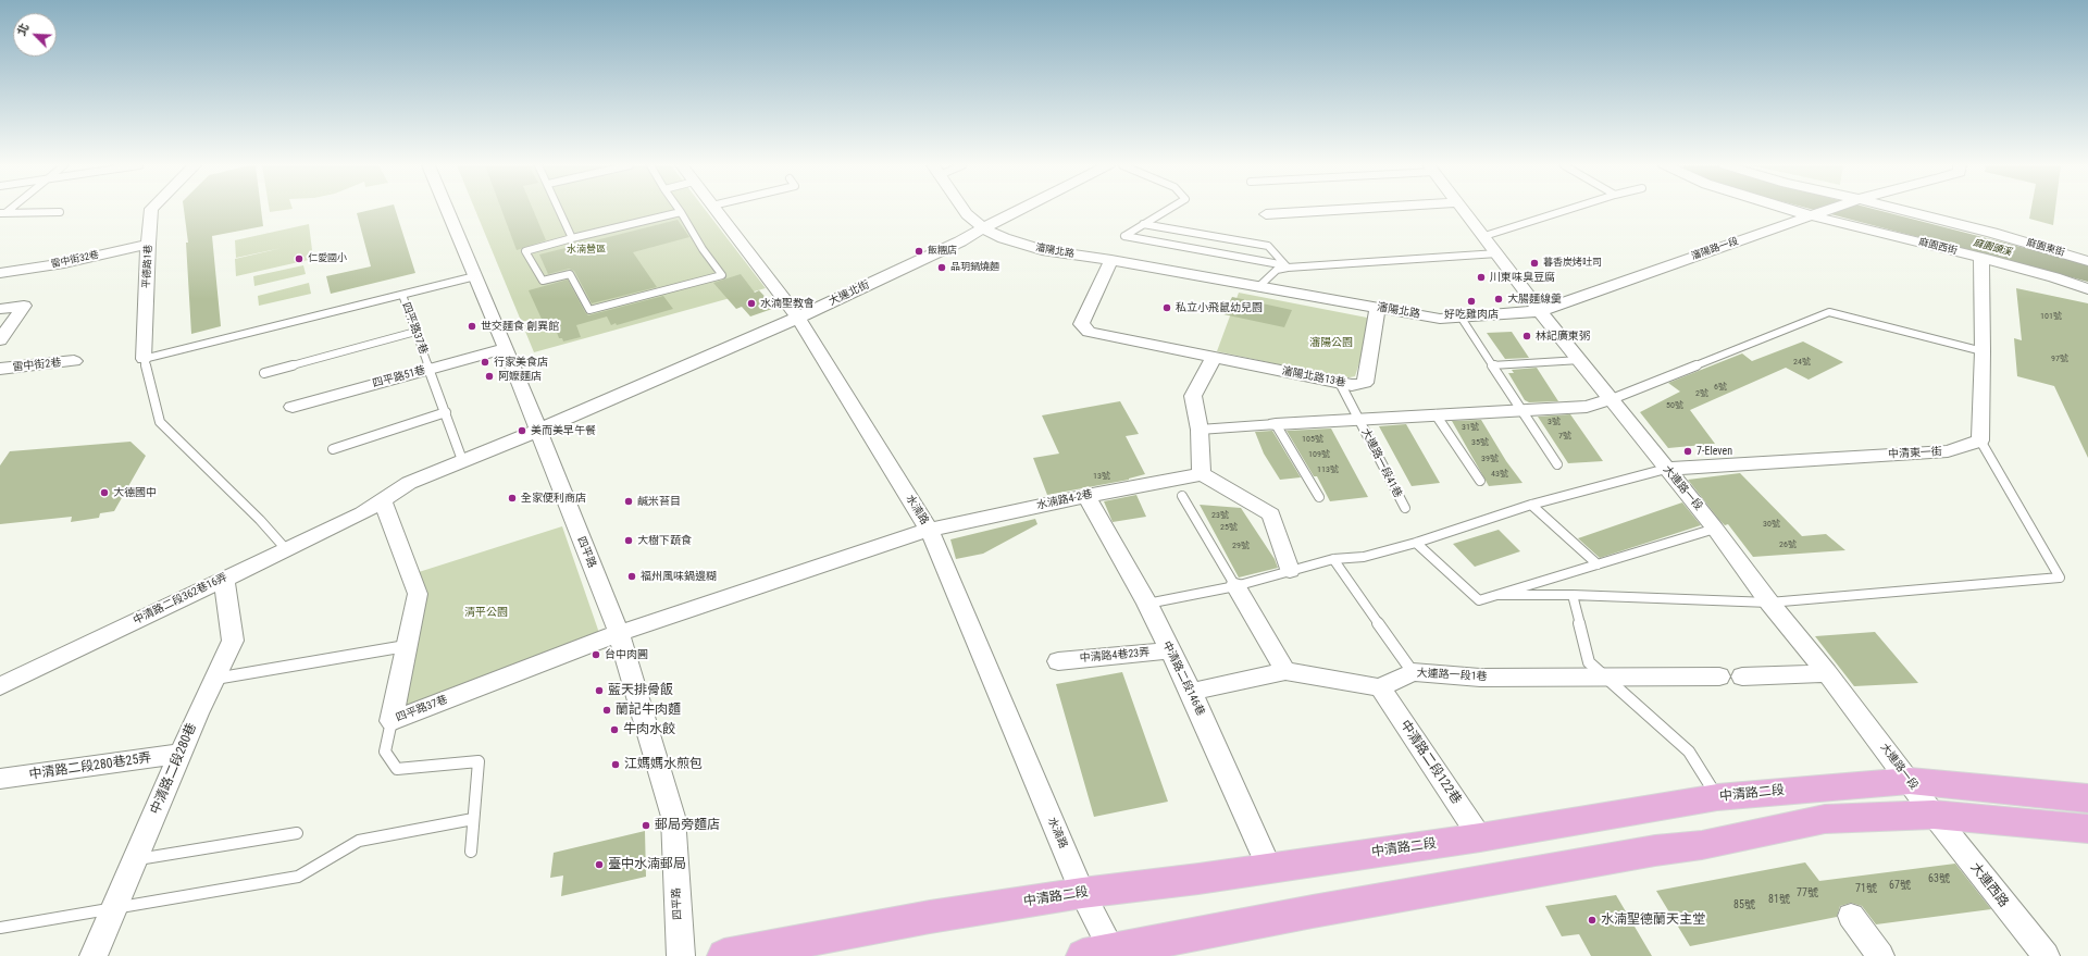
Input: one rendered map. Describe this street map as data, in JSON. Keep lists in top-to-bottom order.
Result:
{
  "streets": {
    "main road": ["中清路二段"],
    "street": [
      "麻園西街",
      "麻園東街",
      "瀋陽路一段",
      "瀋陽北路",
      "雷中街32巷",
      "平德路1巷",
      "大連北街",
      "四平路37巷",
      "雷中街2巷",
      "四平路51巷",
      "瀋陽北路13巷",
      "中清東一街",
      "大連路一段41巷",
      "大連路一段",
      "水湳路4-2巷",
      "水湳路",
      "四平路",
      "中清路二段362巷16弄",
      "中清路4巷23弄",
      "大連路一段1巷",
      "中清路二段146巷",
      "中清路二段122巷",
      "中清路二段280巷25弄",
      "中清路二段280巷",
      "大連西路"
    ]
  },
  "crossings": [
    ["麻園西街", "瀋陽路一段"],
    ["瀋陽路一段", "瀋陽北路"],
    ["瀋陽路一段", "大連路一段"],
    ["瀋陽北路", "大連北街"],
    ["瀋陽北路", "瀋陽北路13巷"],
    ["瀋陽北路", "大連路一段"],
    ["雷中街32巷", "平德路1巷"],
    ["大連北街", "水湳路"],
    ["大連北街", "四平路"],
    ["四平路37巷", "四平路51巷"],
    ["四平路37巷", "水湳路4-2巷"],
    ["四平路37巷", "四平路"],
    ["四平路37巷", "中清路二段362巷16弄"],
    ["四平路51巷", "四平路"],
    ["瀋陽北路13巷", "大連路一段41巷"],
    ["中清東一街", "大連路一段"],
    ["大連路一段41巷", "大連路一段"],
    ["大連路一段", "中清路二段"],
    ["大連路一段", "大連西路"],
    ["水湳路4-2巷", "水湳路"],
    ["水湳路4-2巷", "四平路"],
    ["水湳路4-2巷", "中清路二段146巷"],
    ["水湳路", "中清路二段"],
    ["中清路二段362巷16弄", "中清路二段280巷"],
    ["中清路4巷23弄", "中清路二段146巷"],
    ["大連路一段1巷", "中清路二段122巷"],
    ["中清路二段146巷", "中清路二段"],
    ["中清路二段122巷", "中清路二段"],
    ["中清路二段280巷25弄", "中清路二段280巷"]
  ],
  "water": ["麻園頭溪"],
  "parks": ["水湳營區", "瀋陽公園", "清平公園"],
  "places": [
    "飯糰店",
    "仁愛國小",
    "暮香炭烤吐司",
    "品玥鍋燒麵",
    "川東味臭豆腐",
    "大腸麵線羹",
    "好吃雞肉店",
    "水湳聖教會",
    "私立小飛鼠幼兒園",
    "世交麵食 創異館",
    "林記廣東粥",
    "行家美食店",
    "阿嬤麵店",
    "美而美早午餐",
    "7-Eleven",
    "大德國中",
    "全家便利商店",
    "鹹米苔目",
    "大樹下蔬食",
    "福州風味鍋邊糊",
    "台中肉圓",
    "藍天排骨飯",
    "蘭記牛肉麵",
    "牛肉水餃",
    "江媽媽水煎包",
    "郵局旁麵店",
    "臺中水湳郵局",
    "水湳聖德蘭天主堂"
  ],
  "house_numbers": [
    "101號",
    "97號",
    "24號",
    "6號",
    "2號",
    "50號",
    "3號",
    "31號",
    "7號",
    "105號",
    "35號",
    "109號",
    "39號",
    "113號",
    "43號",
    "13號",
    "23號",
    "30號",
    "25號",
    "26號",
    "29號",
    "63號",
    "67號",
    "71號",
    "77號",
    "81號",
    "85號"
  ],
  "north": "top left"
}
